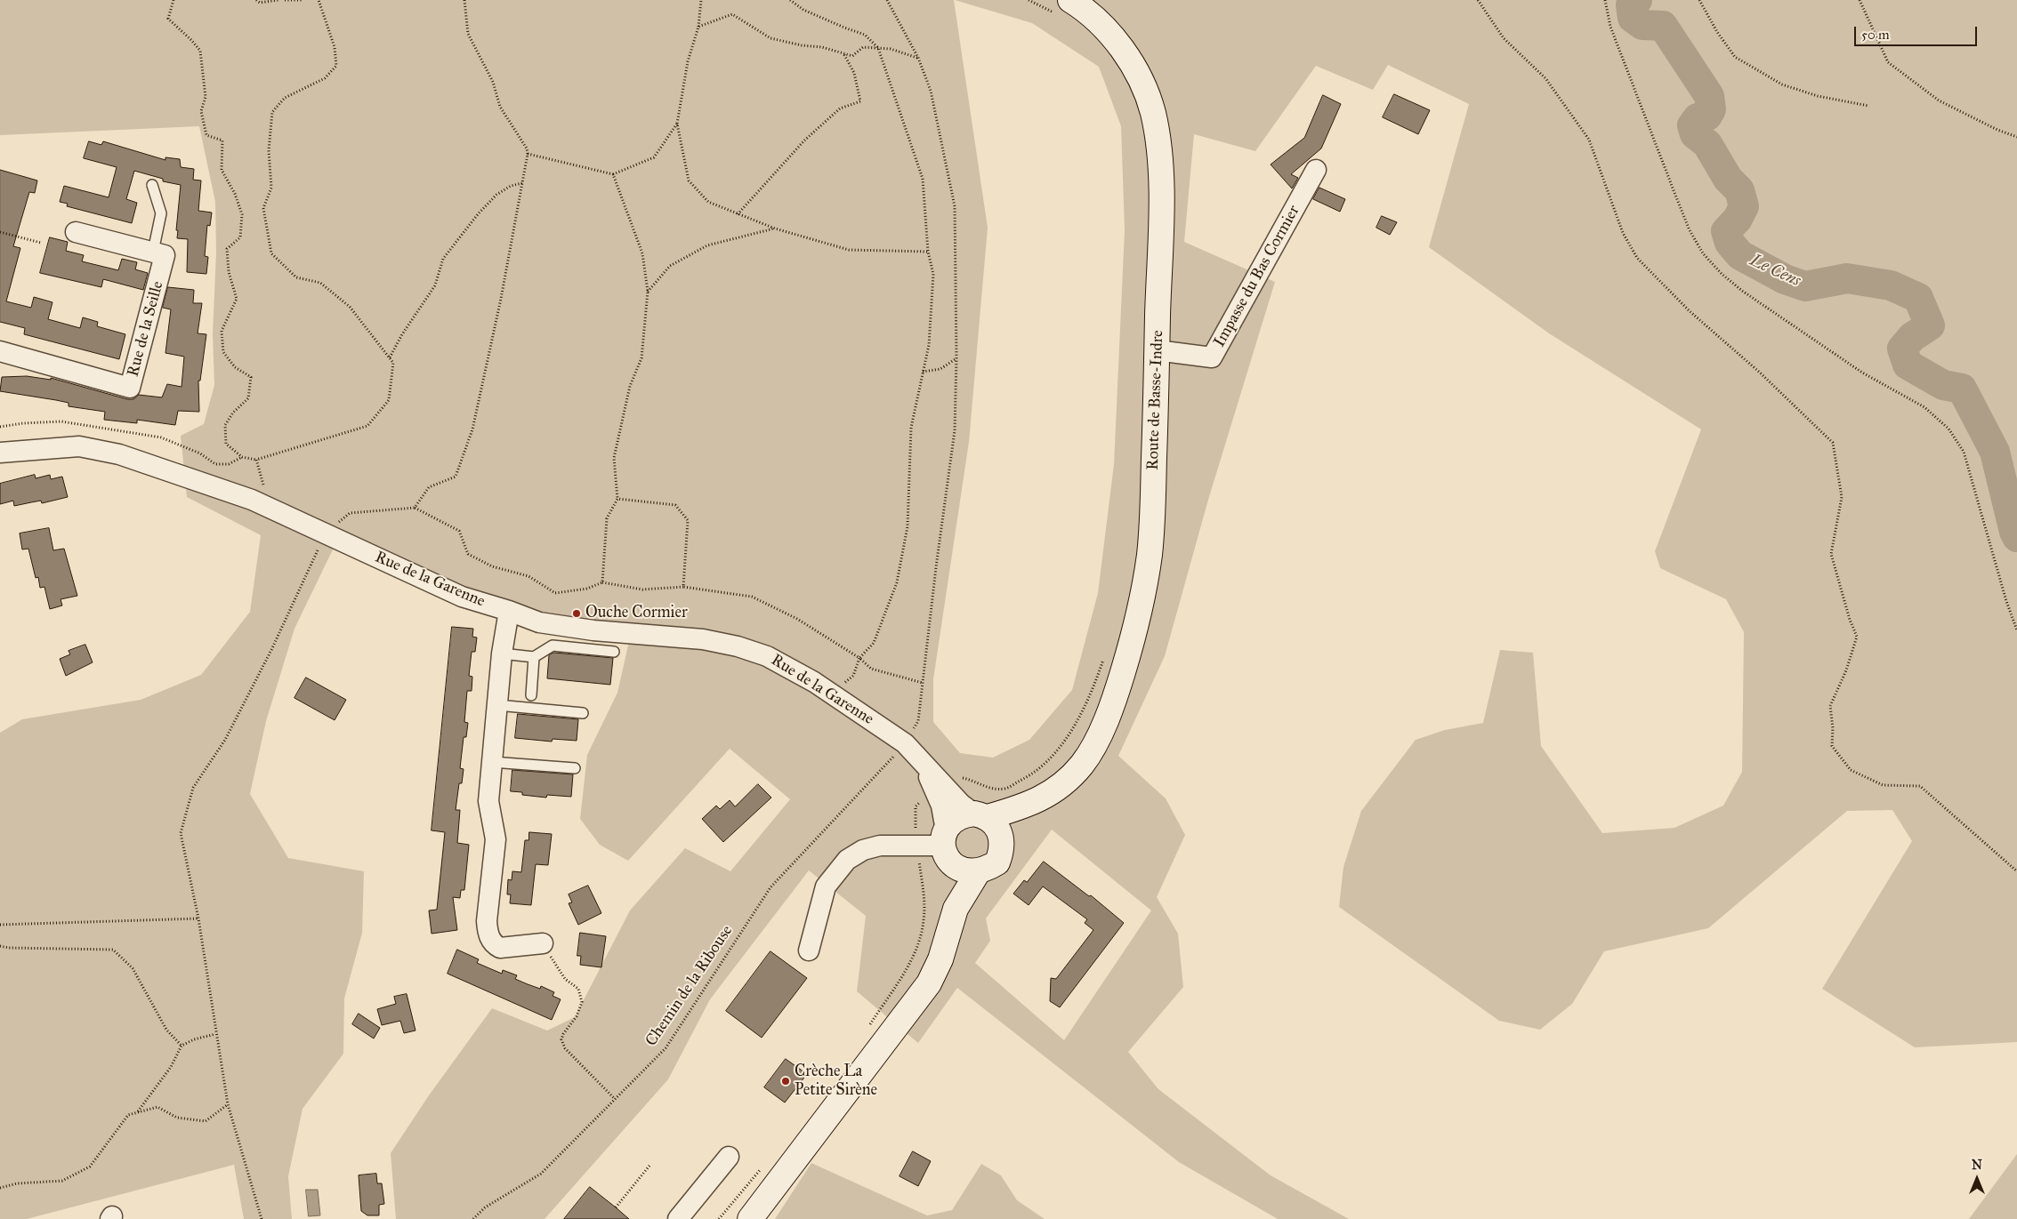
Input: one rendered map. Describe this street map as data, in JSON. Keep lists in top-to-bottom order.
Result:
{
  "streets": {
    "main road": ["Route de Basse-Indre"],
    "street": ["Impasse du Bas Cormier", "Rue de la Seille", "Rue de la Garenne"],
    "path": ["Chemin de la Ribouse"]
  },
  "crossings": [
    ["Impasse du Bas Cormier", "Route de Basse-Indre"],
    ["Route de Basse-Indre", "Rue de la Garenne"],
    ["Rue de la Garenne", "Chemin de la Ribouse"]
  ],
  "water": ["Le Cens"],
  "places": ["Ouche Cormier", "Crèche La Petite Sirène"],
  "scale_bar": "50 m",
  "north": "top"
}
